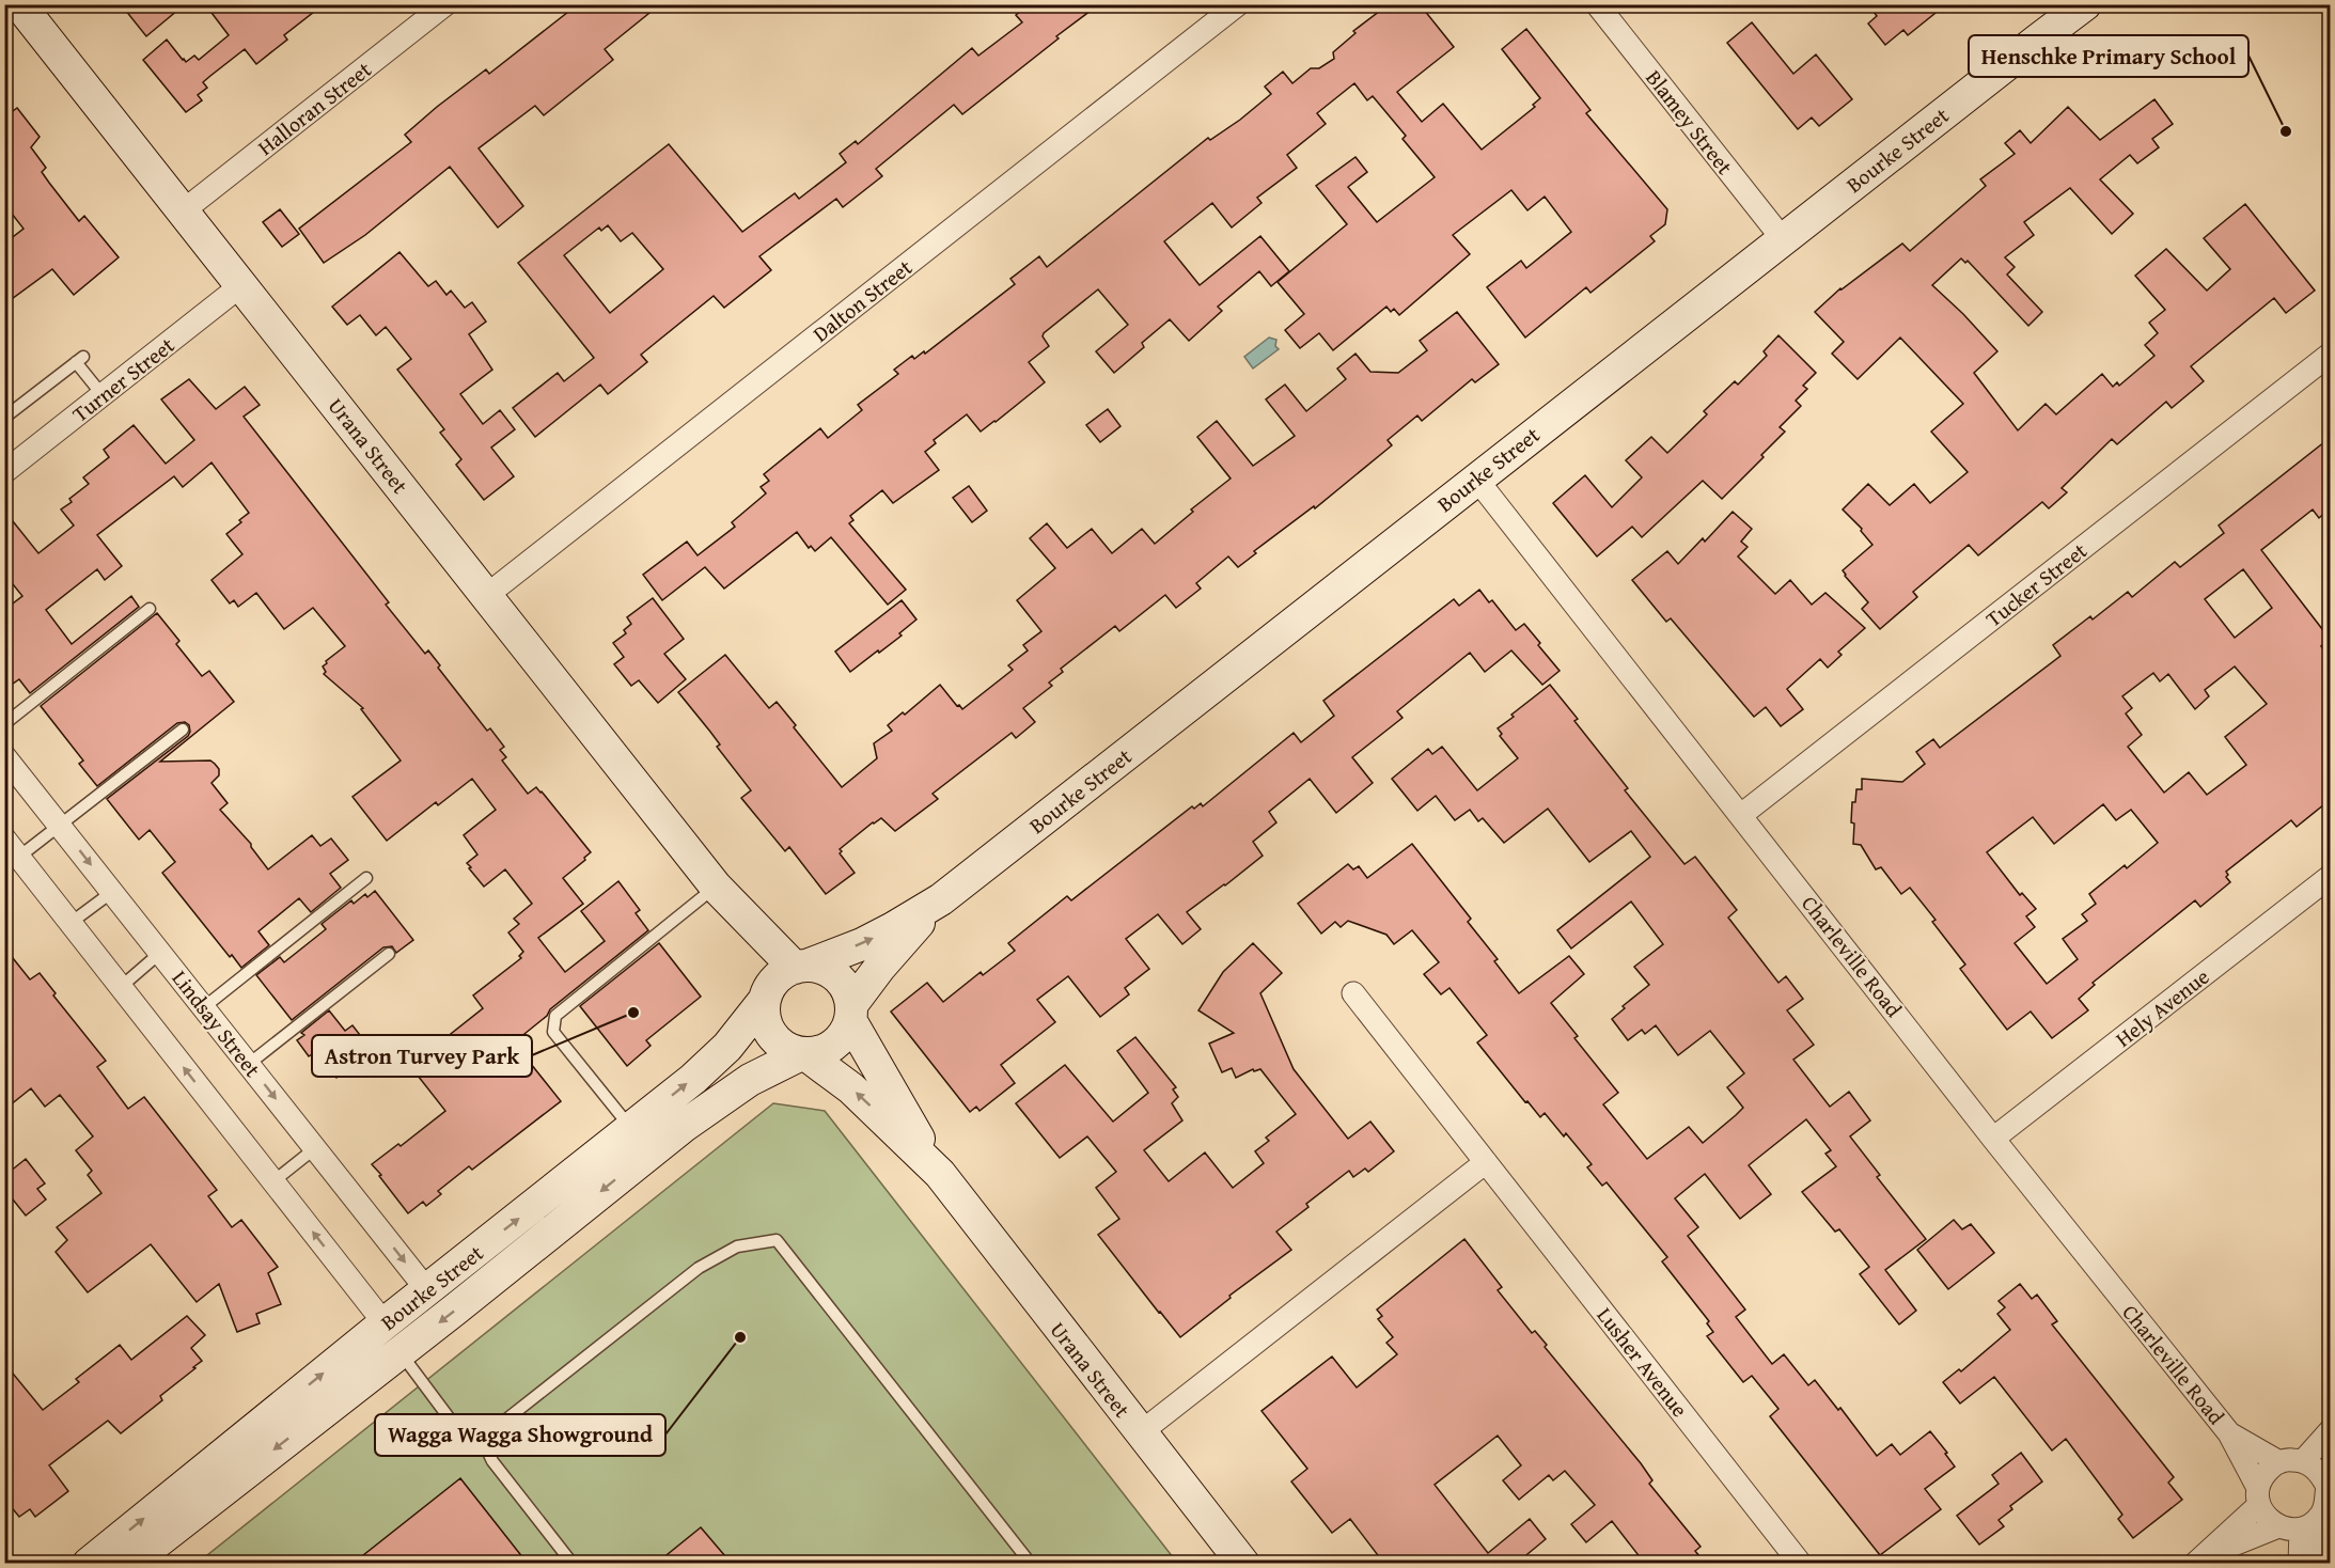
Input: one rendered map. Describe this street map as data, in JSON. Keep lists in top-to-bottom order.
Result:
{
  "streets": {
    "main road": ["Bourke Street", "Urana Street"],
    "street": [
      "Halloran Street",
      "Blamey Street",
      "Dalton Street",
      "Turner Street",
      "Tucker Street",
      "Charleville Road",
      "Hely Avenue",
      "Lindsay Street",
      "Lusher Avenue"
    ]
  },
  "crossings": [
    ["Halloran Street", "Urana Street"],
    ["Blamey Street", "Bourke Street"],
    ["Bourke Street", "Urana Street"],
    ["Bourke Street", "Charleville Road"],
    ["Bourke Street", "Lindsay Street"],
    ["Dalton Street", "Urana Street"],
    ["Turner Street", "Urana Street"],
    ["Tucker Street", "Charleville Road"],
    ["Charleville Road", "Hely Avenue"]
  ],
  "places": ["Henschke Primary School", "Astron Turvey Park", "Wagga Wagga Showground"]
}
